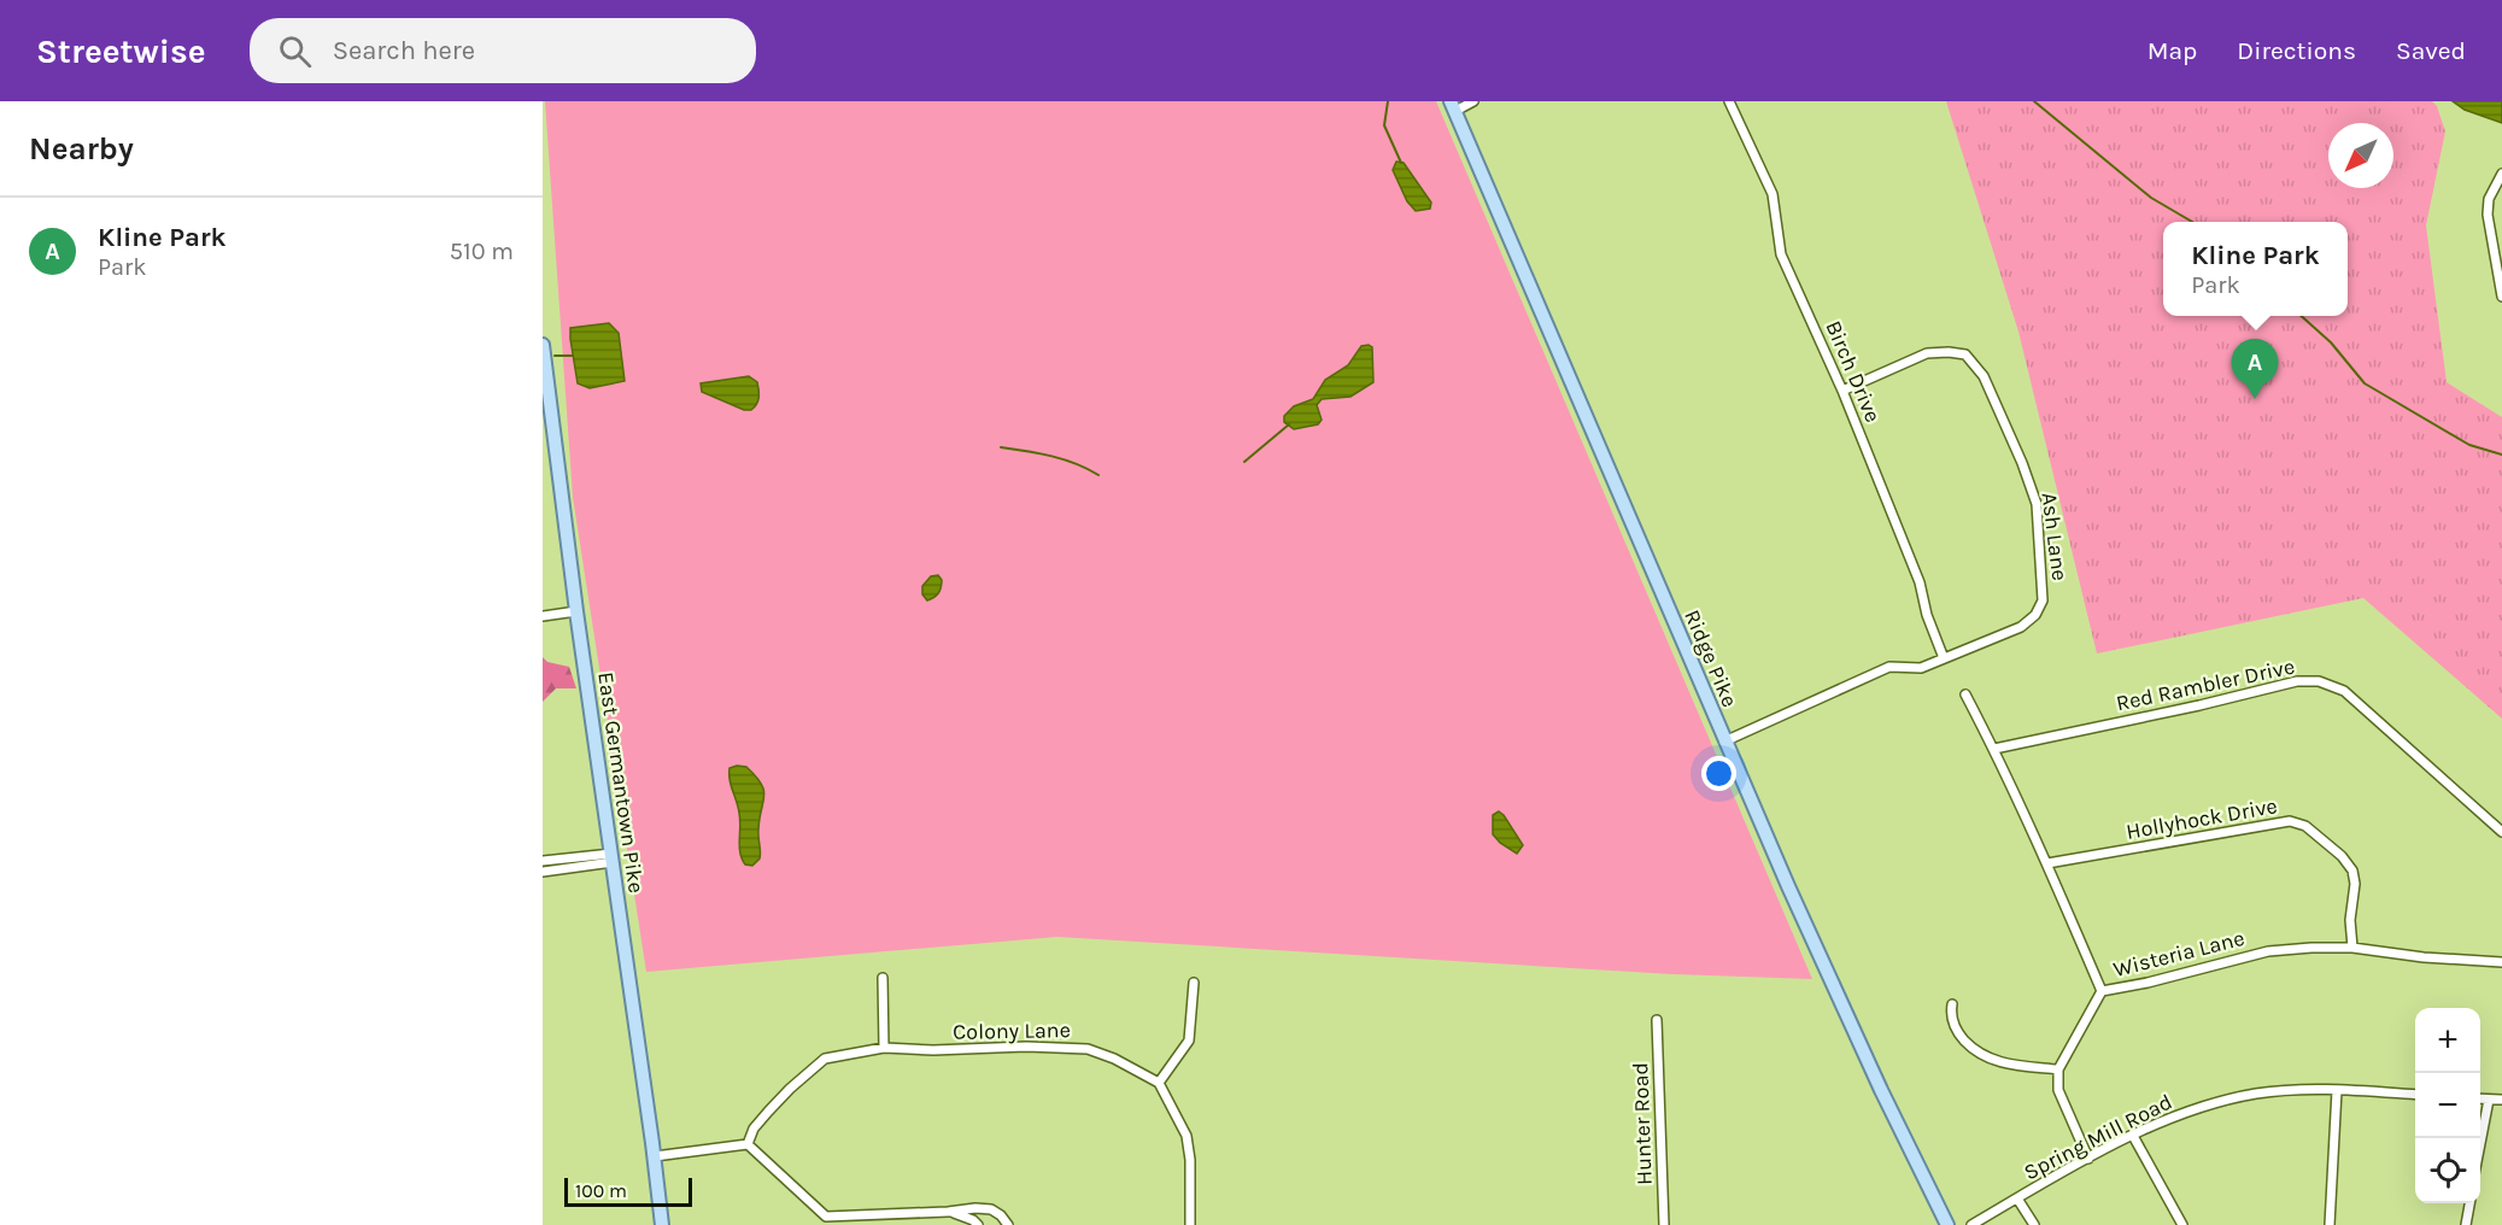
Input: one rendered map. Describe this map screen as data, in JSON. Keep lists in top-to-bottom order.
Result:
{
  "streets": {
    "main road": ["Ridge Pike", "East Germantown Pike"],
    "street": [
      "Birch Drive",
      "Ash Lane",
      "Red Rambler Drive",
      "Hollyhock Drive",
      "Wisteria Lane",
      "Colony Lane",
      "Hunter Road",
      "Spring Mill Road"
    ]
  },
  "crossings": [
    ["Birch Drive", "Ash Lane"],
    ["Ash Lane", "Ridge Pike"],
    ["Red Rambler Drive", "Wisteria Lane"],
    ["Hollyhock Drive", "Wisteria Lane"]
  ],
  "scale_bar": "100 m",
  "north": "bottom left",
  "page": {
    "header": "Streetwise",
    "search": "Search here",
    "nav": ["Map", "Directions", "Saved"],
    "heading": "Nearby",
    "list": [
      {
        "mark": "A",
        "name": "Kline Park",
        "note": "Park",
        "value": "510 m"
      }
    ],
    "popup": ["Kline Park", "Park"],
    "pins": "A",
    "map_buttons": ["+", "−"],
    "scale": "100 m"
  }
}
